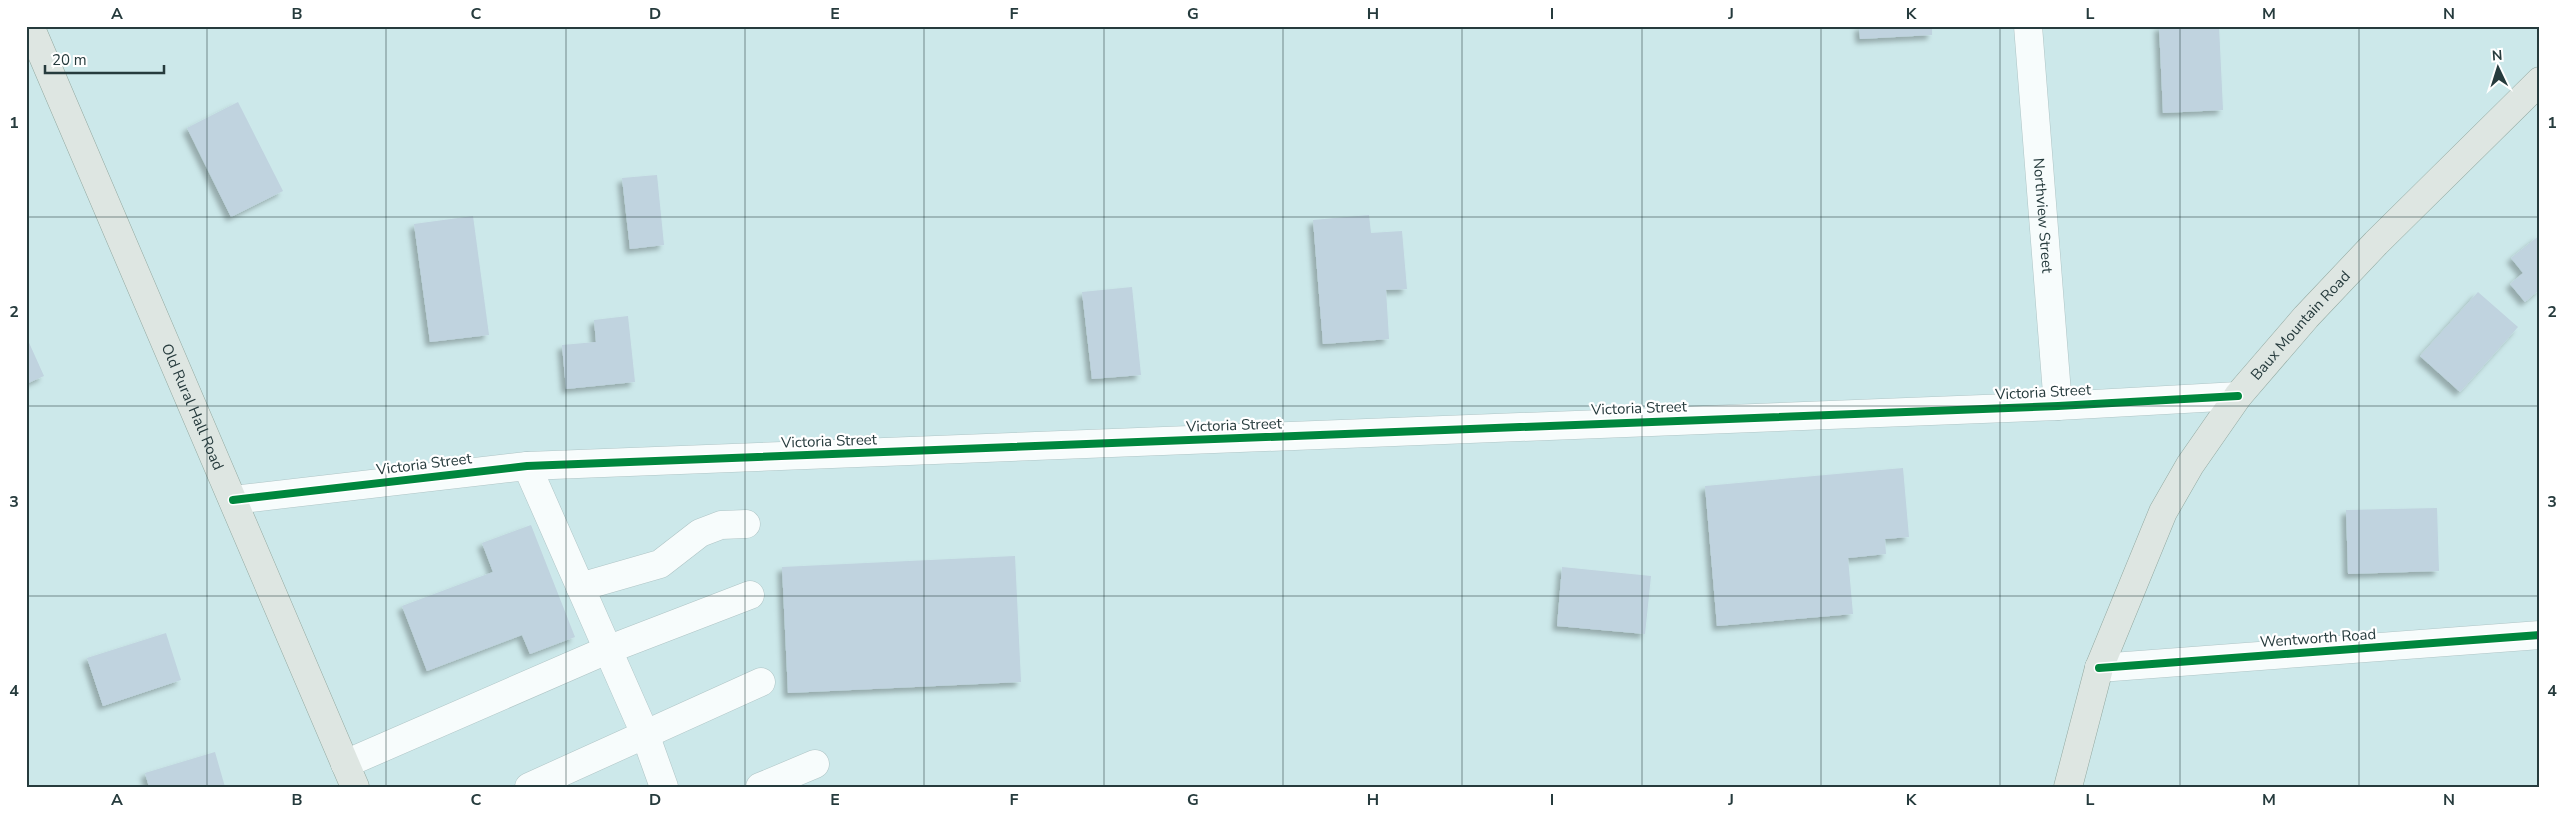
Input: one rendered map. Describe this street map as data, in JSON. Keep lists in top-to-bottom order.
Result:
{
  "streets": {
    "main road": ["Baux Mountain Road", "Old Rural Hall Road"],
    "street": ["Northview Street", "Victoria Street", "Wentworth Road"]
  },
  "crossings": [
    ["Northview Street", "Victoria Street"],
    ["Baux Mountain Road", "Victoria Street"],
    ["Baux Mountain Road", "Wentworth Road"],
    ["Victoria Street", "Old Rural Hall Road"]
  ],
  "scale_bar": "20 m",
  "north": "top",
  "grid": {
    "columns": [
      "A",
      "B",
      "C",
      "D",
      "E",
      "F",
      "G",
      "H",
      "I",
      "J",
      "K",
      "L",
      "M",
      "N"
    ],
    "rows": [
      "1",
      "2",
      "3",
      "4"
    ]
  }
}
